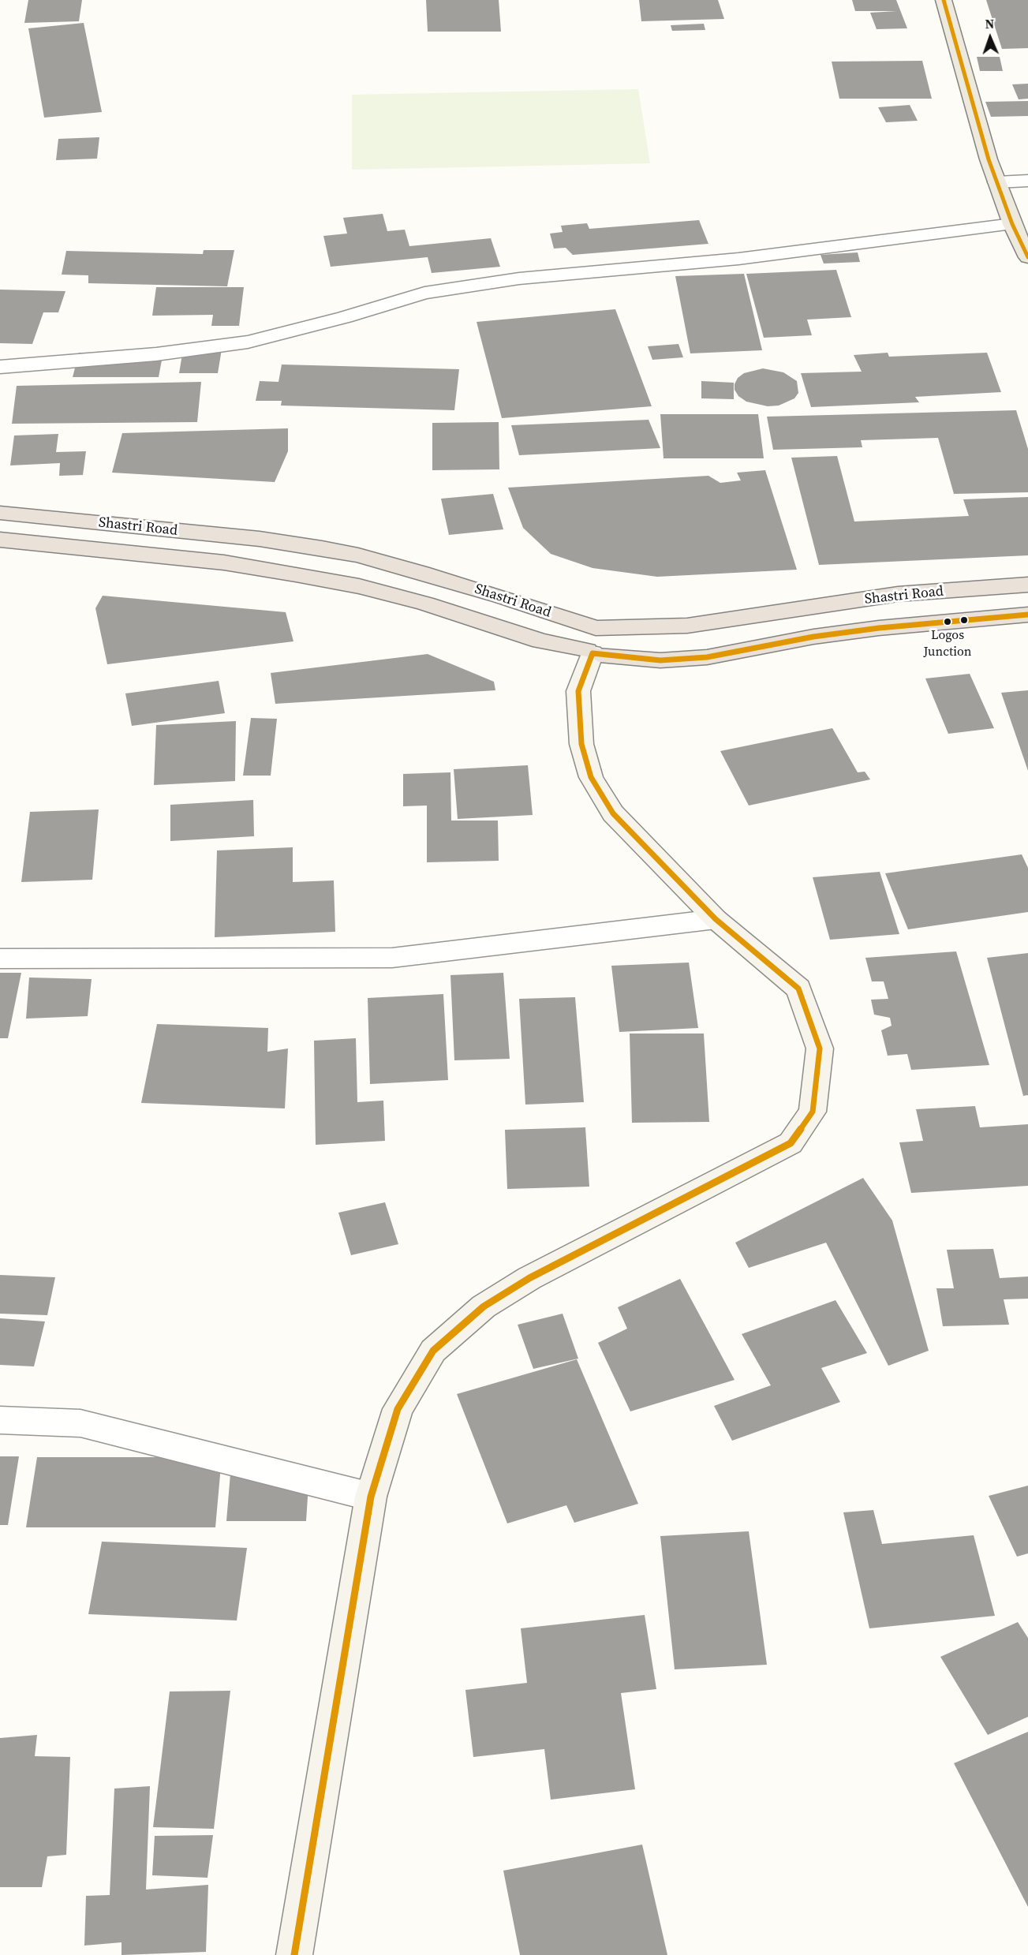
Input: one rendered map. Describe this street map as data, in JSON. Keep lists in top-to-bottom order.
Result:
{
  "streets": {
    "highway": ["Shastri Road"]
  },
  "places": ["Logos Junction"],
  "north": "top"
}
